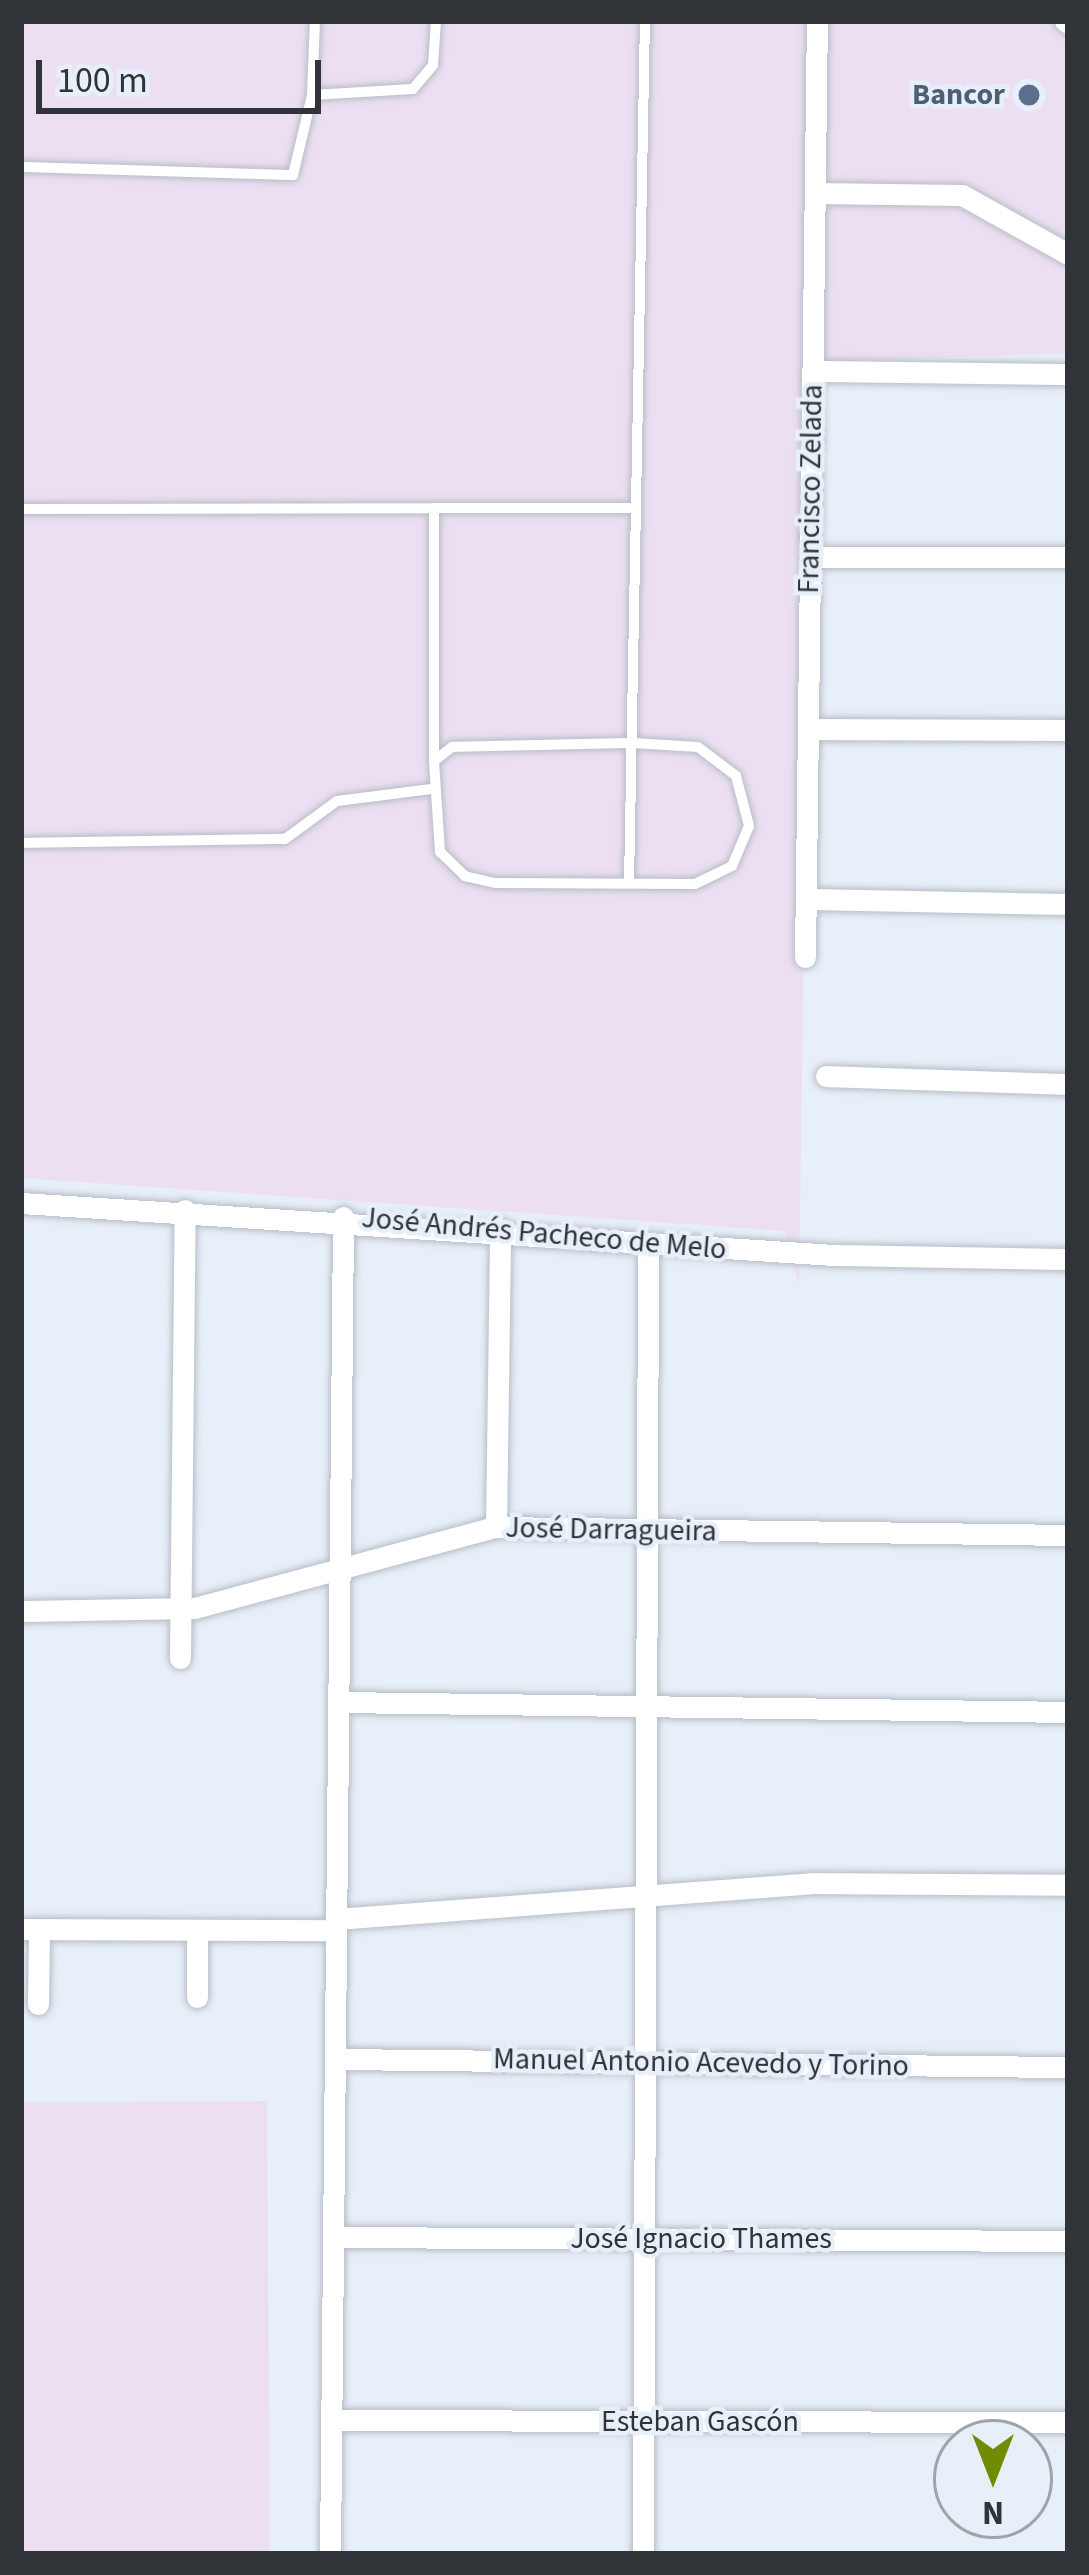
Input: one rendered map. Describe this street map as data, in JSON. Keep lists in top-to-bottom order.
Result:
{
  "streets": {
    "street": [
      "Francisco Zelada",
      "José Andrés Pacheco de Melo",
      "José Darragueira",
      "Manuel Antonio Acevedo y Torino",
      "José Ignacio Thames",
      "Esteban Gascón"
    ]
  },
  "places": ["Bancor"],
  "scale_bar": "100 m",
  "north": "bottom"
}
